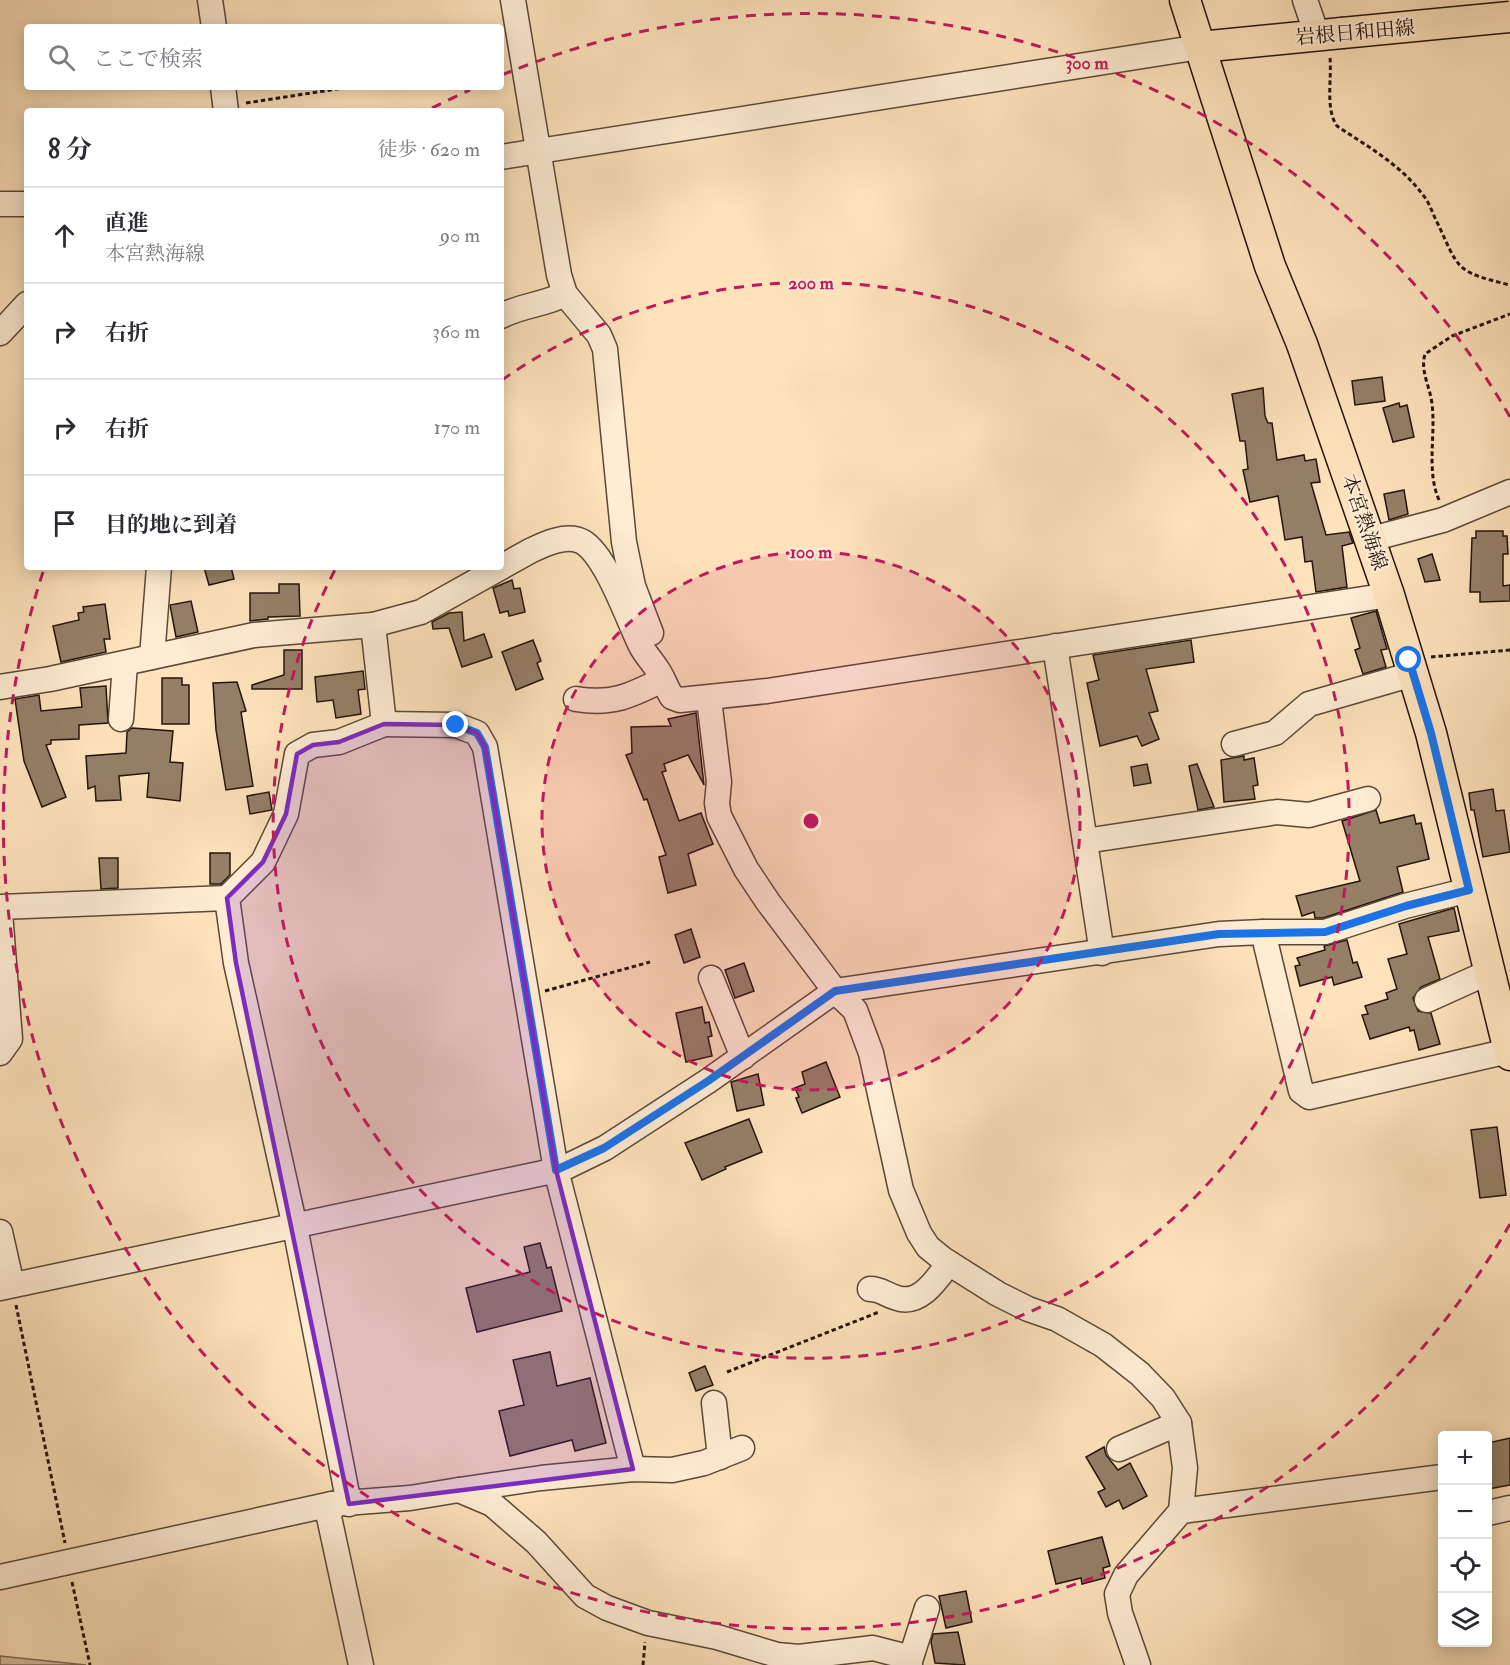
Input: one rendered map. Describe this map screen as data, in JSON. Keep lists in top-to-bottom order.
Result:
{
  "streets": {
    "main road": ["岩根日和田線", "本宮熱海線"]
  },
  "crossings": [
    ["岩根日和田線", "本宮熱海線"]
  ],
  "page": {
    "search": "ここで検索",
    "heading": ["8 分", "徒歩 · 620 m"],
    "list": [
      ["直進", "本宮熱海線", "90 m"],
      ["右折", "360 m"],
      ["右折", "170 m"],
      "目的地に到着"
    ],
    "map_buttons": ["+", "−"]
  },
  "rings": ["300 m", "200 m", "100 m"]
}
